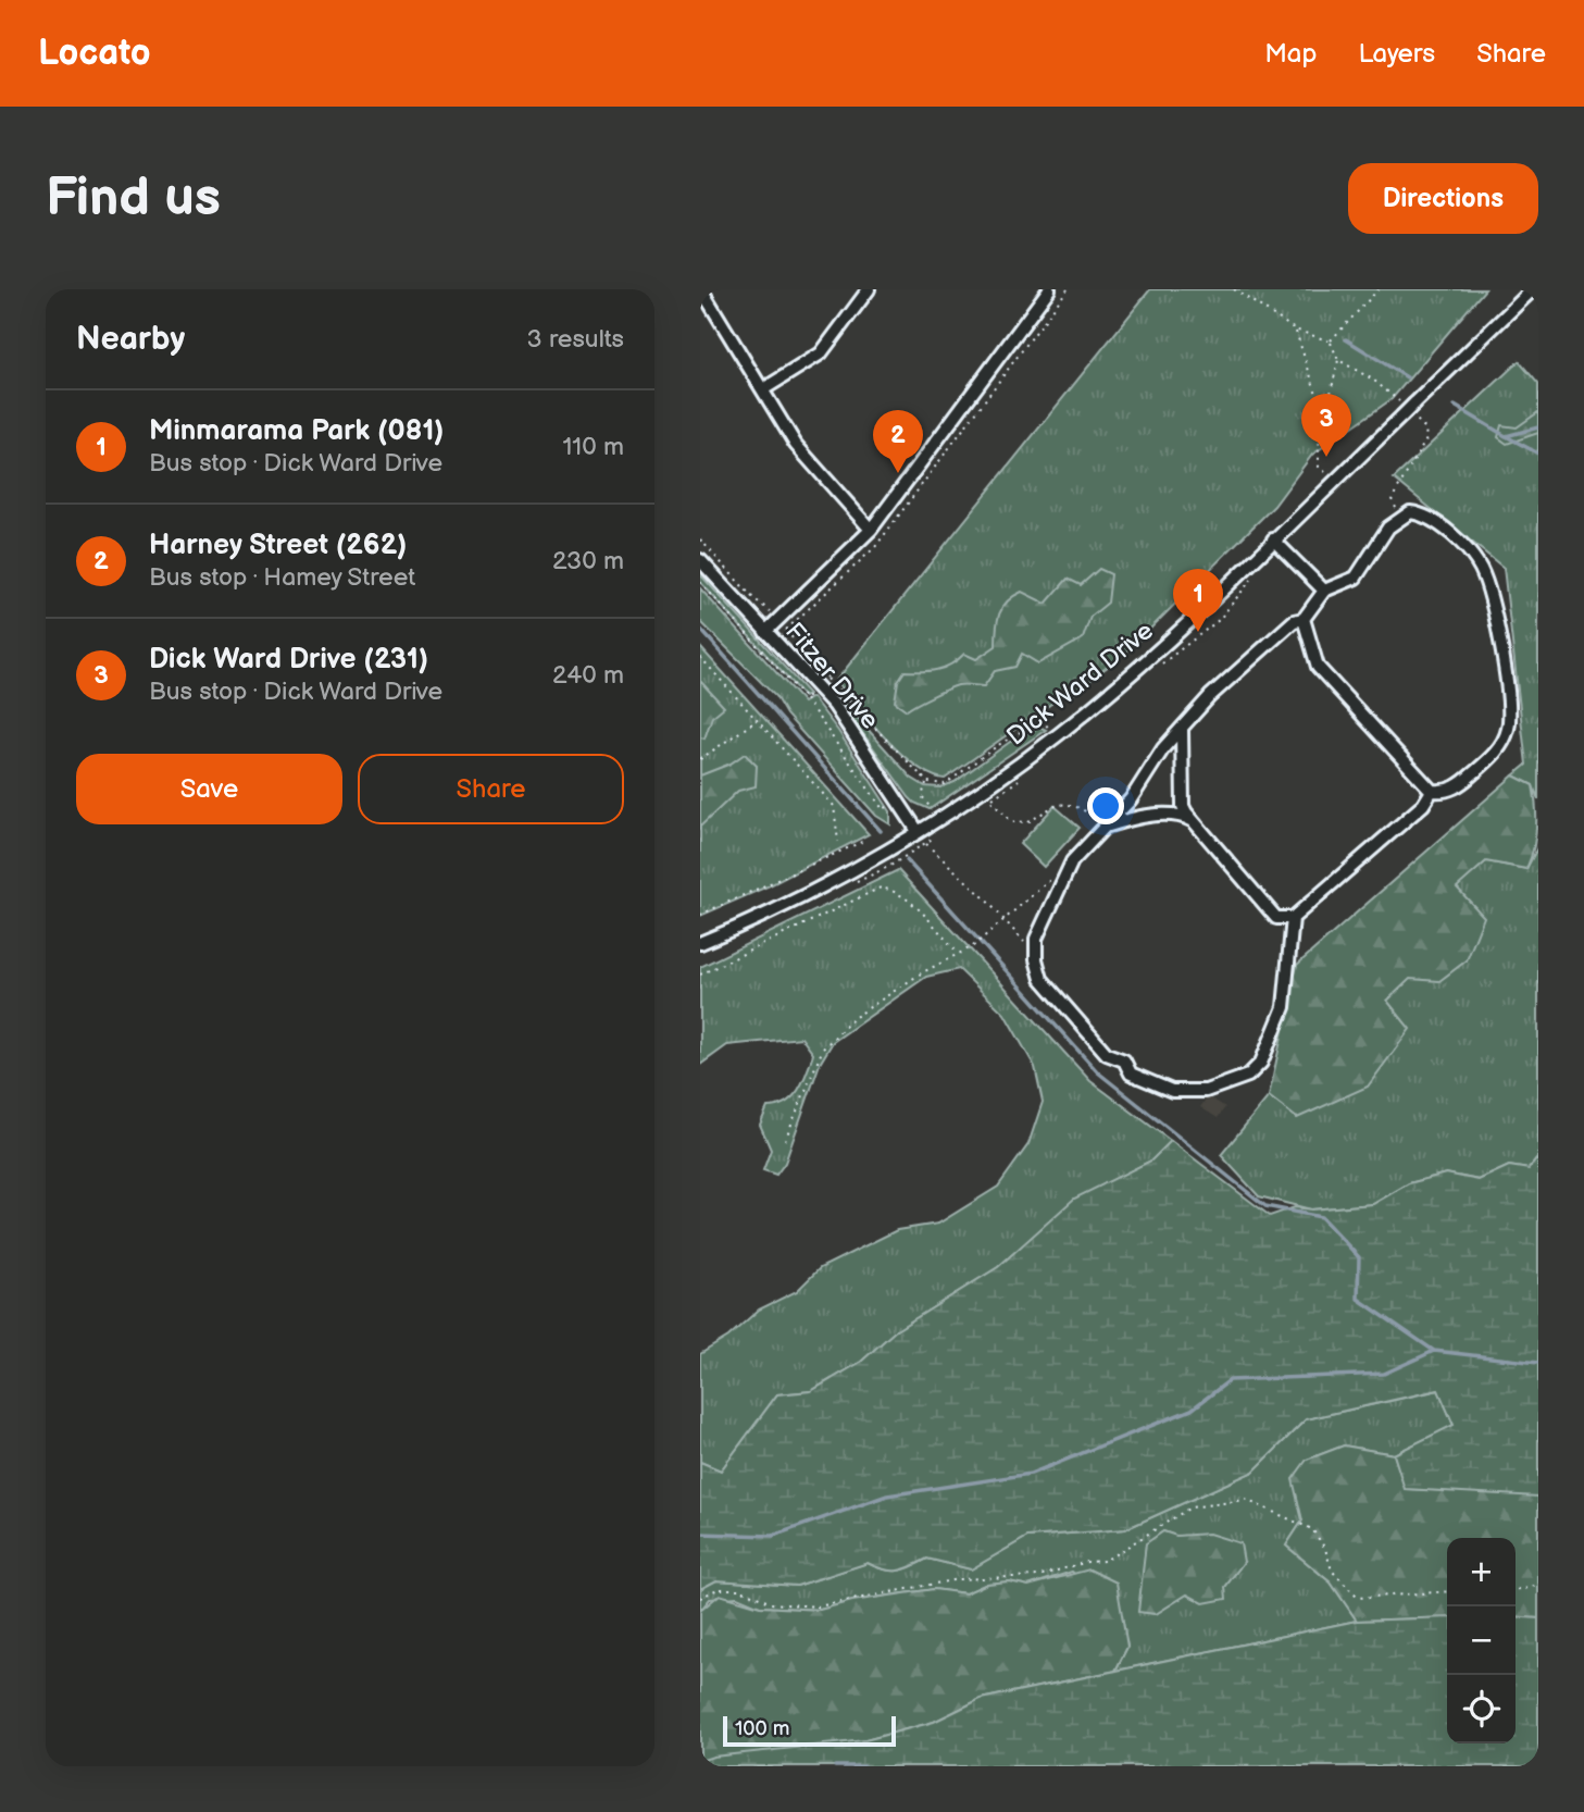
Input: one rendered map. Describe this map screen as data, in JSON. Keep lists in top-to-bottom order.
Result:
{
  "streets": {
    "street": ["Fitzer Drive", "Dick Ward Drive"]
  },
  "crossings": [
    ["Fitzer Drive", "Dick Ward Drive"]
  ],
  "scale_bar": "100 m",
  "page": {
    "header": "Locato",
    "nav": ["Map", "Layers", "Share"],
    "buttons": [
      "Directions",
      ["Save", "Share"]
    ],
    "title": "Find us",
    "heading": ["Nearby", "3 results"],
    "list": [
      {
        "mark": "1",
        "name": "Minmarama Park (081)",
        "note": "Bus stop · Dick Ward Drive",
        "value": "110 m"
      },
      {
        "mark": "2",
        "name": "Harney Street (262)",
        "note": "Bus stop · Hamey Street",
        "value": "230 m"
      },
      {
        "mark": "3",
        "name": "Dick Ward Drive (231)",
        "note": "Bus stop · Dick Ward Drive",
        "value": "240 m"
      }
    ],
    "pins": ["3", "2", "1"],
    "map_buttons": ["+", "−"],
    "scale": "100 m"
  }
}
